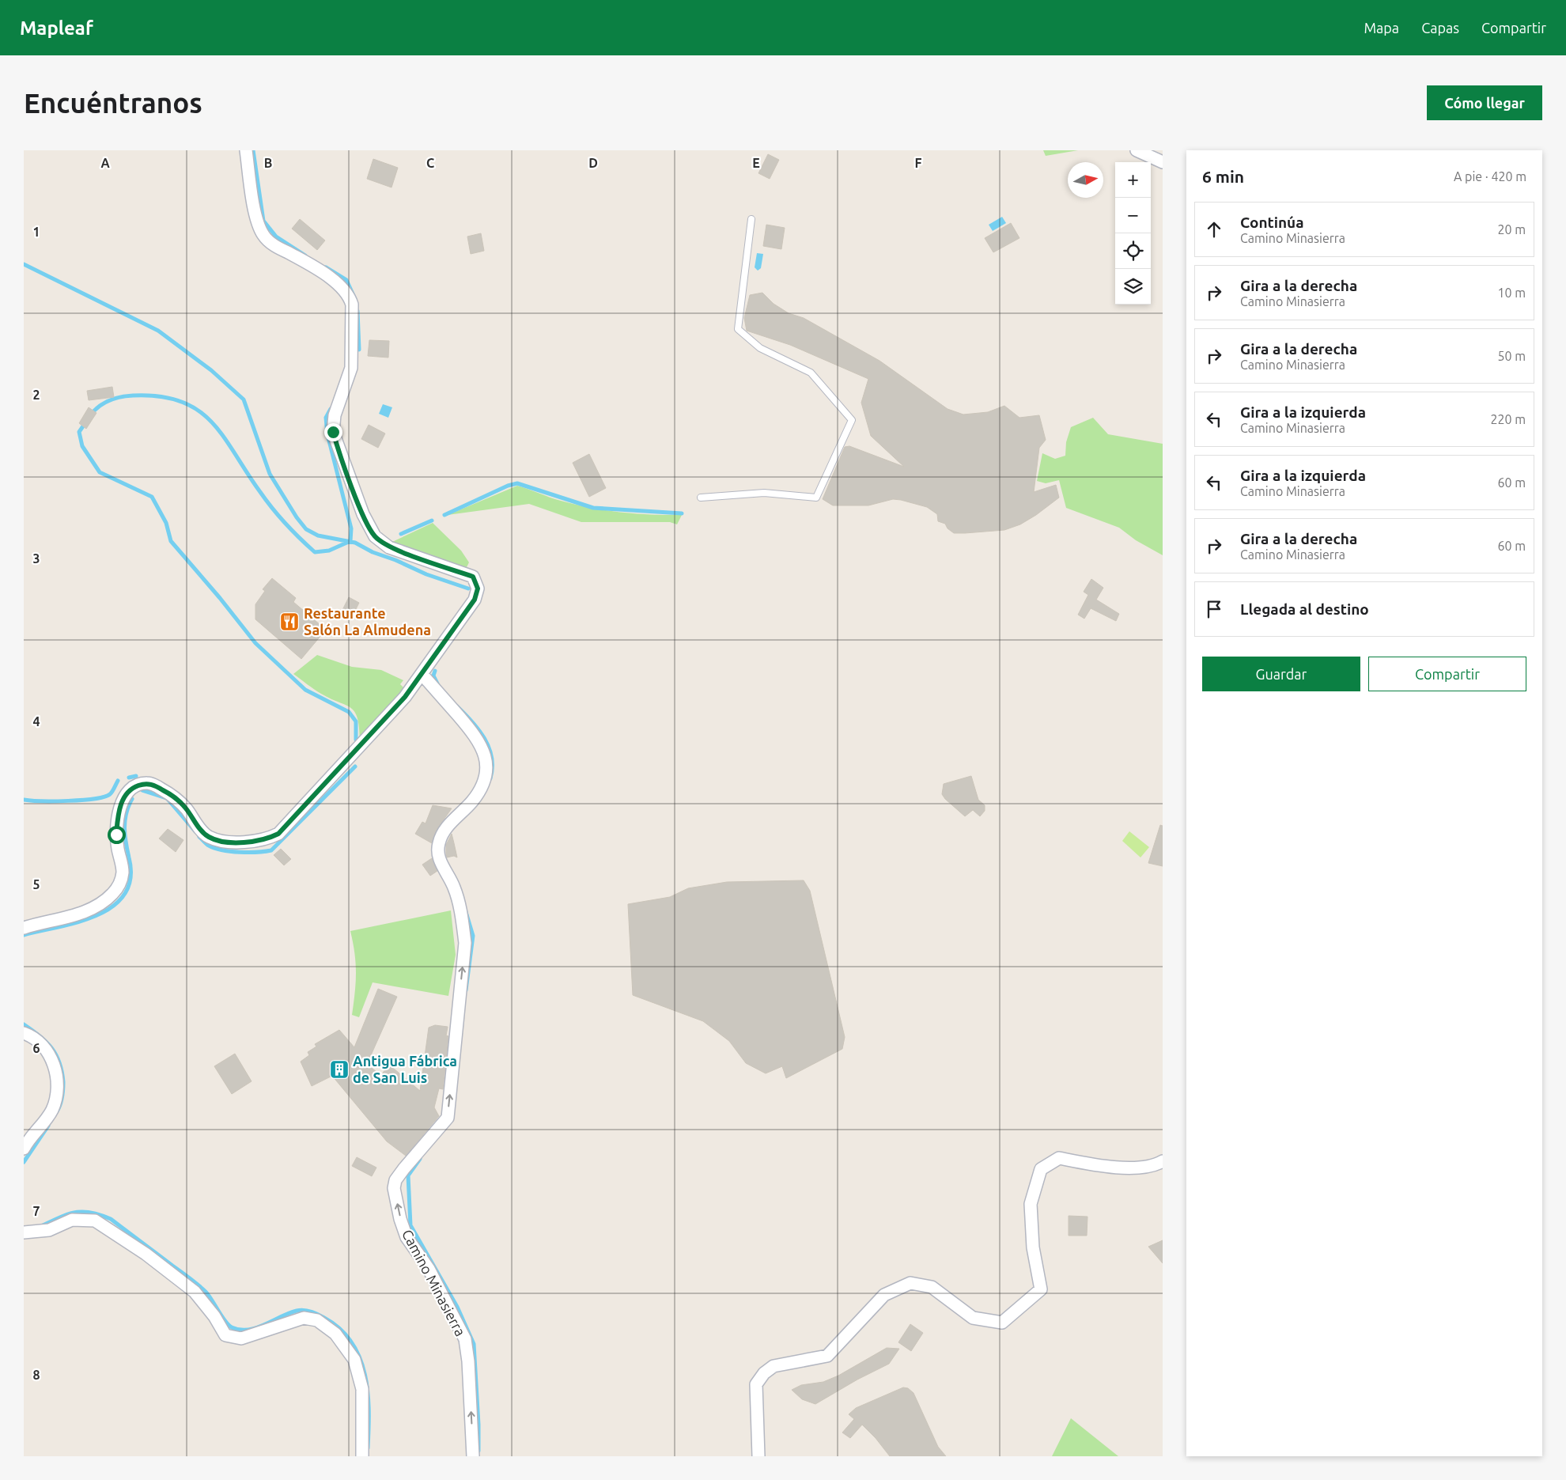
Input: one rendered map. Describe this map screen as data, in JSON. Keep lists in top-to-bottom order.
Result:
{
  "streets": {
    "street": ["Camino Minasierra"]
  },
  "one_way": ["Camino Minasierra"],
  "places": {
    "restaurant": ["Restaurante Salón La Almudena"],
    "building": ["Antigua Fábrica de San Luis"]
  },
  "north": "right",
  "page": {
    "header": "Mapleaf",
    "nav": ["Mapa", "Capas", "Compartir"],
    "buttons": [
      "Cómo llegar",
      ["Guardar", "Compartir"]
    ],
    "title": "Encuéntranos",
    "heading": ["6 min", "A pie · 420 m"],
    "map_buttons": ["+", "−"],
    "list": [
      ["Continúa", "Camino Minasierra", "20 m"],
      ["Gira a la derecha", "Camino Minasierra", "10 m"],
      ["Gira a la derecha", "Camino Minasierra", "50 m"],
      ["Gira a la izquierda", "Camino Minasierra", "220 m"],
      ["Gira a la izquierda", "Camino Minasierra", "60 m"],
      ["Gira a la derecha", "Camino Minasierra", "60 m"],
      "Llegada al destino"
    ]
  },
  "grid": {
    "columns": [
      "A",
      "B",
      "C",
      "D",
      "E",
      "F"
    ],
    "rows": [
      "1",
      "2",
      "3",
      "4",
      "5",
      "6",
      "7",
      "8"
    ]
  }
}
